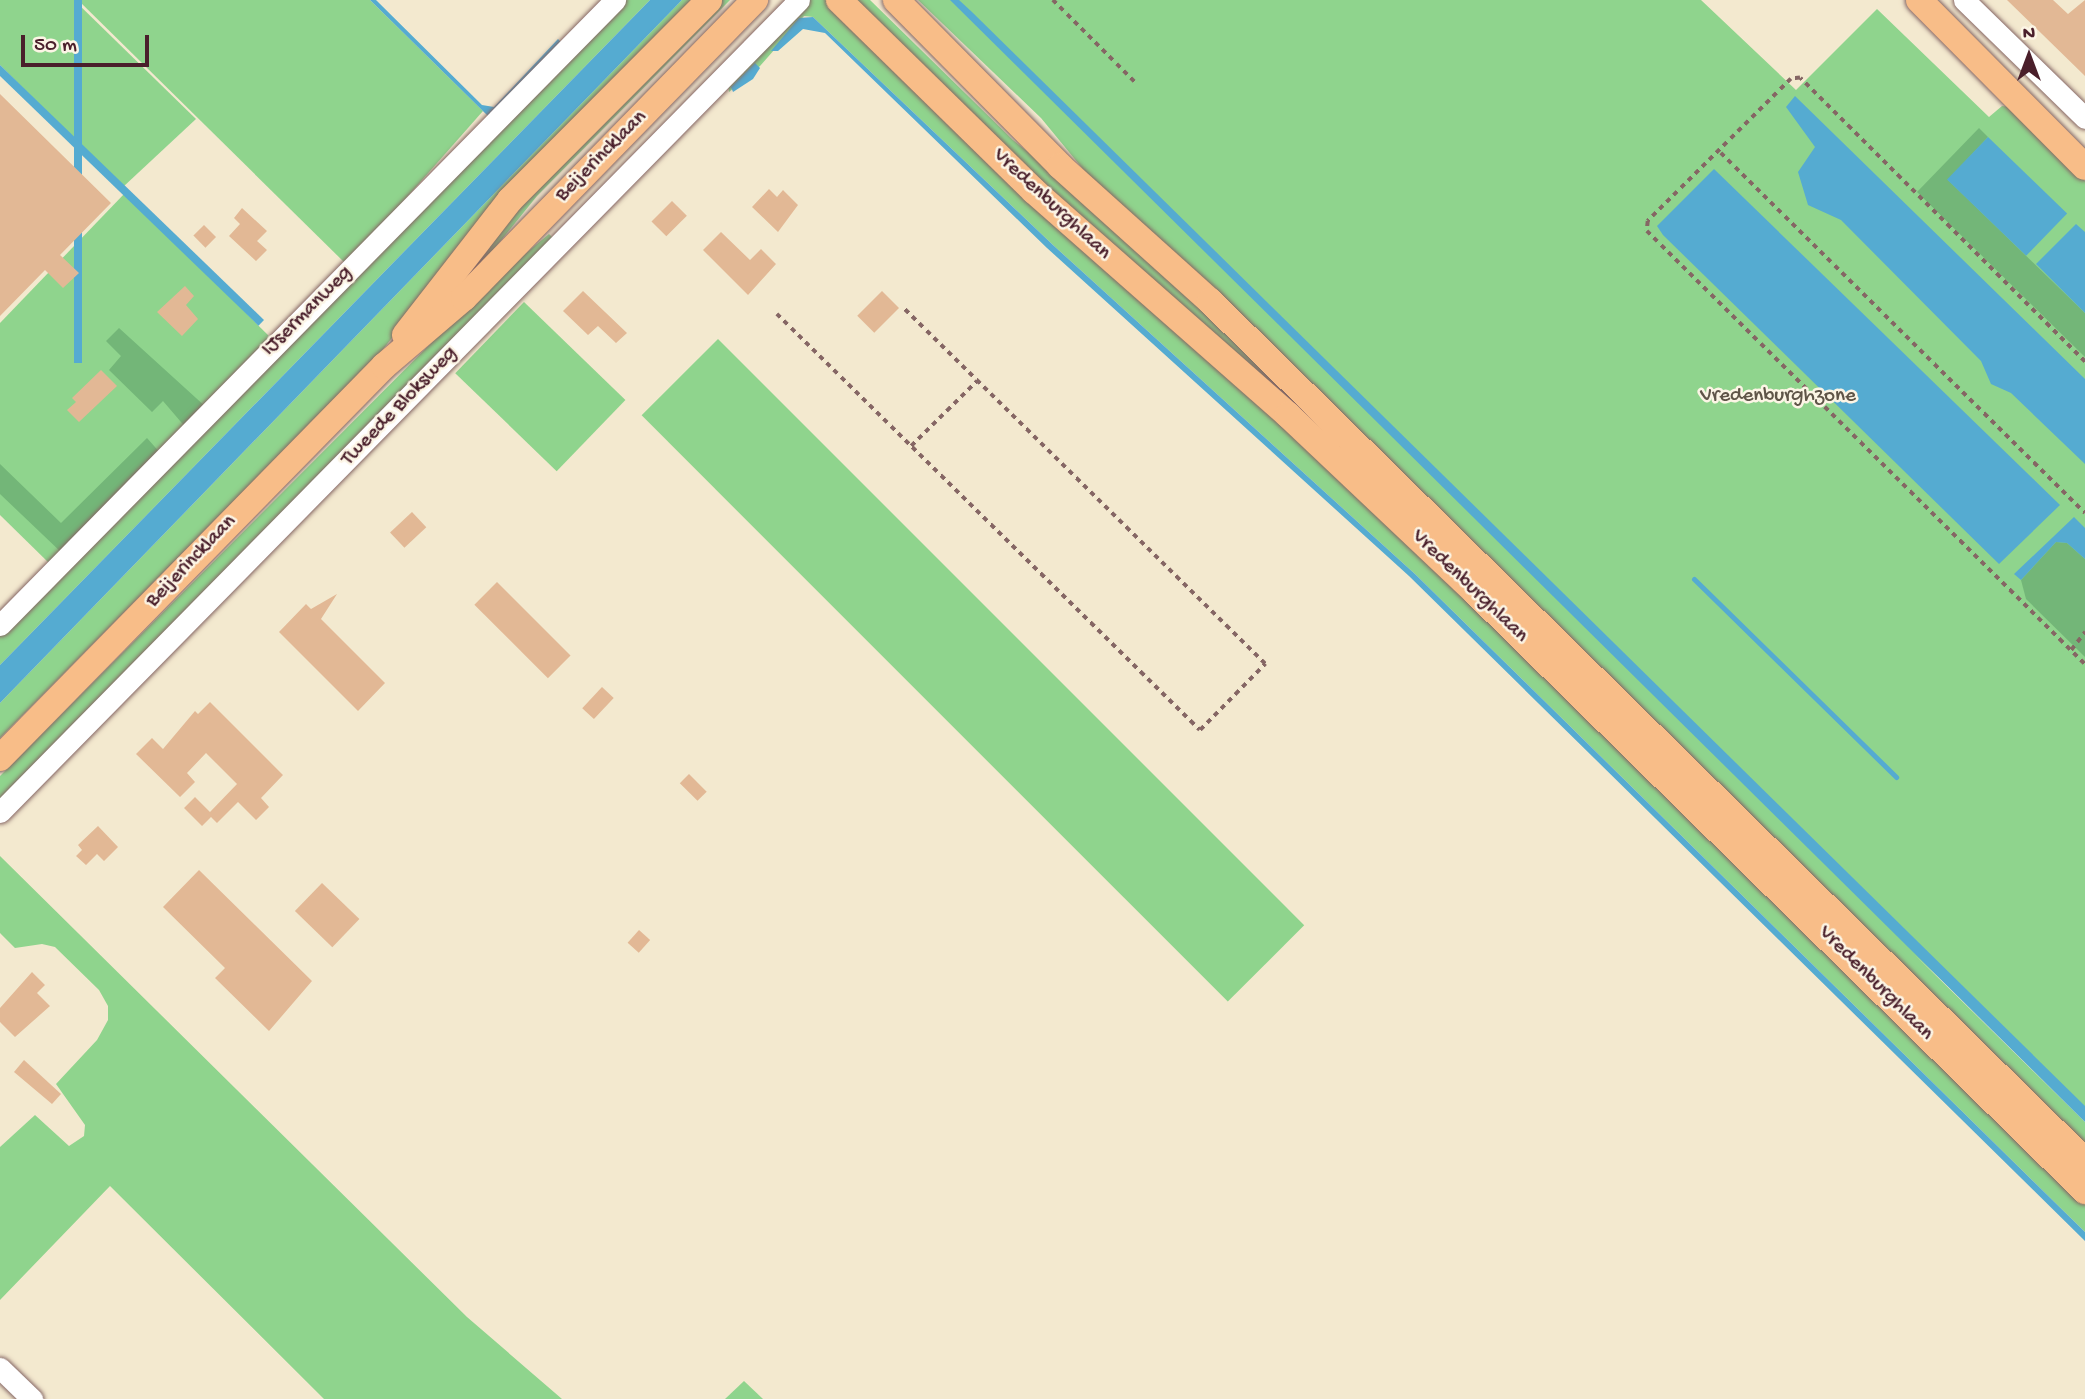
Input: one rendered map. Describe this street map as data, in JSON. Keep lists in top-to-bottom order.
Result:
{
  "streets": {
    "main road": ["Beijerincklaan", "Vredenburghlaan"],
    "street": ["IJsermanweg", "Tweede Bloksweg"]
  },
  "parks": ["Vredenburghzone"],
  "scale_bar": "50 m",
  "north": "top"
}
